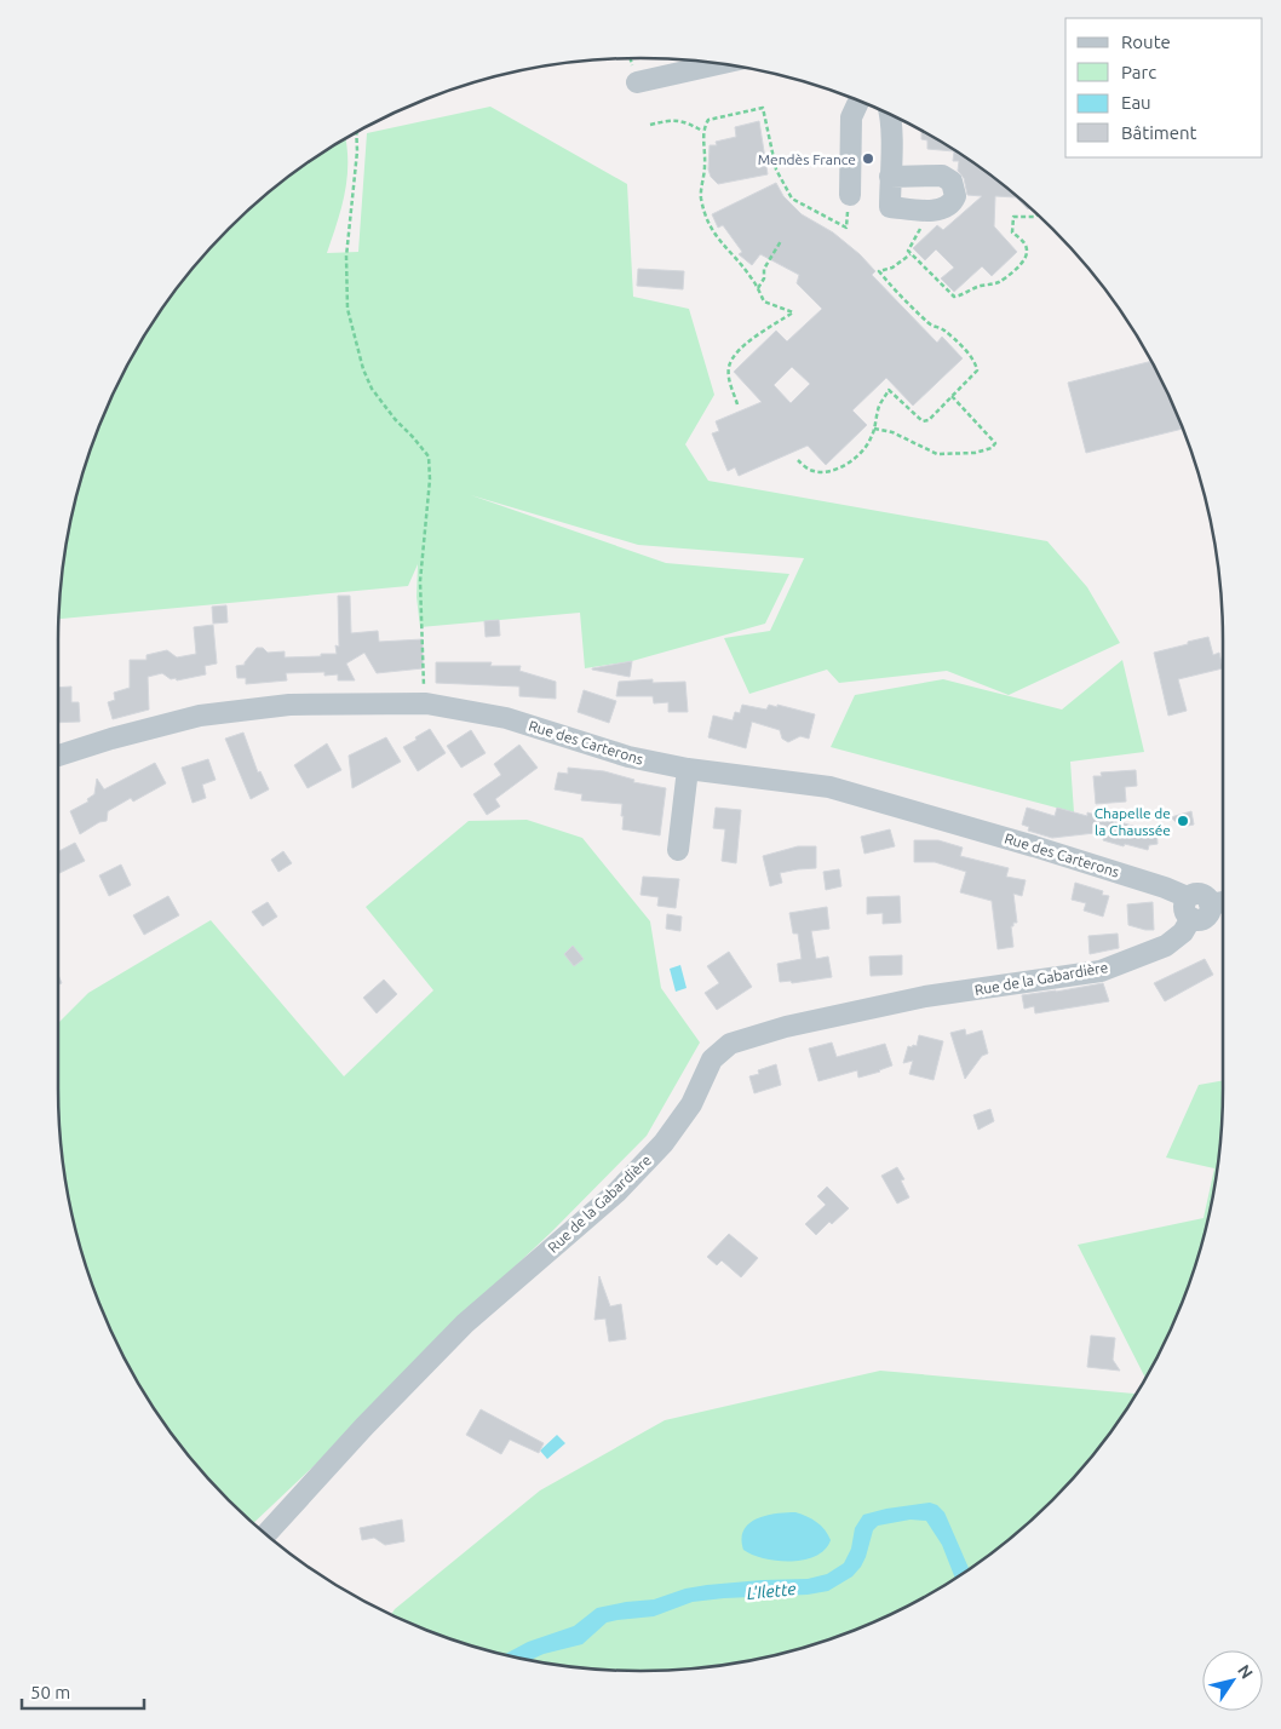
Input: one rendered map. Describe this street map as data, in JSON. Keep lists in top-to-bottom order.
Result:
{
  "streets": {
    "street": ["Rue des Carterons", "Rue de la Gabardière"]
  },
  "crossings": [
    ["Rue des Carterons", "Rue de la Gabardière"]
  ],
  "water": ["L'Ilette"],
  "places": ["Mendès France", "Chapelle de la Chaussée"],
  "legend": [
    "Route",
    "Parc",
    "Eau",
    "Bâtiment"
  ],
  "scale_bar": "50 m",
  "north": "top right"
}
